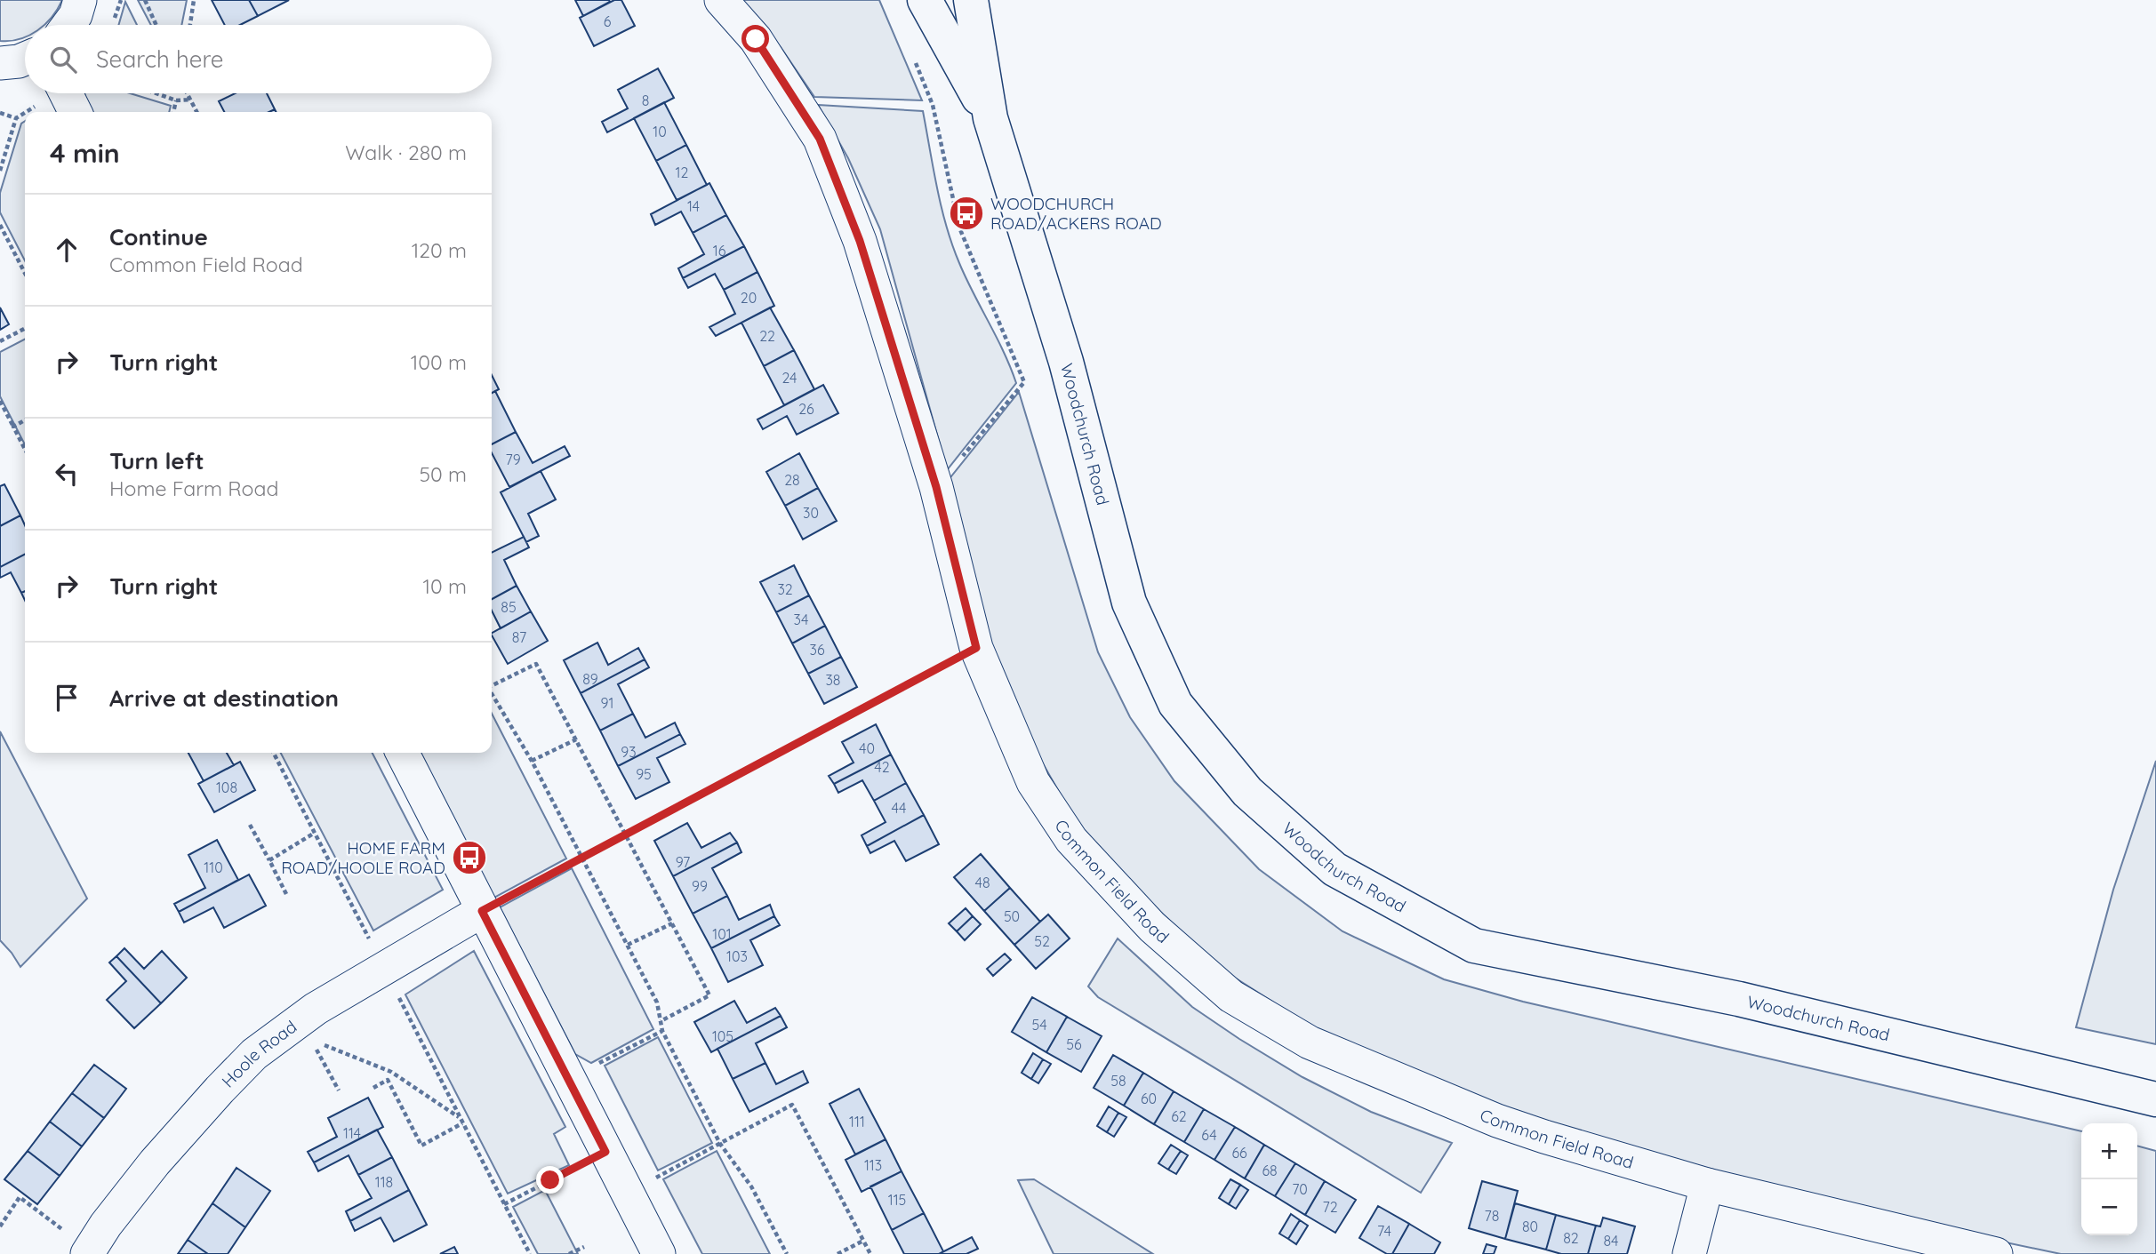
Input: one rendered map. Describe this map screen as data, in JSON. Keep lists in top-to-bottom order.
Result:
{
  "streets": {
    "main road": ["Woodchurch Road"],
    "street": ["Common Field Road", "Hoole Road"]
  },
  "places": {
    "bus stop": ["WOODCHURCH ROAD/ACKERS ROAD", "HOME FARM ROAD/HOOLE ROAD"]
  },
  "house_numbers": [
    "6",
    "8",
    "10",
    "12",
    "14",
    "16",
    "20",
    "22",
    "24",
    "26",
    "79",
    "28",
    "30",
    "32",
    "85",
    "34",
    "87",
    "36",
    "89",
    "38",
    "91",
    "40",
    "93",
    "42",
    "95",
    "108",
    "44",
    "97",
    "110",
    "48",
    "99",
    "50",
    "101",
    "52",
    "103",
    "54",
    "105",
    "56",
    "58",
    "60",
    "62",
    "111",
    "114",
    "64",
    "66",
    "113",
    "68",
    "118",
    "70",
    "115",
    "72",
    "78",
    "80",
    "74",
    "82",
    "84"
  ],
  "page": {
    "search": "Search here",
    "heading": ["4 min", "Walk · 280 m"],
    "list": [
      ["Continue", "Common Field Road", "120 m"],
      ["Turn right", "100 m"],
      ["Turn left", "Home Farm Road", "50 m"],
      ["Turn right", "10 m"],
      "Arrive at destination"
    ],
    "map_buttons": ["+", "−"]
  }
}
